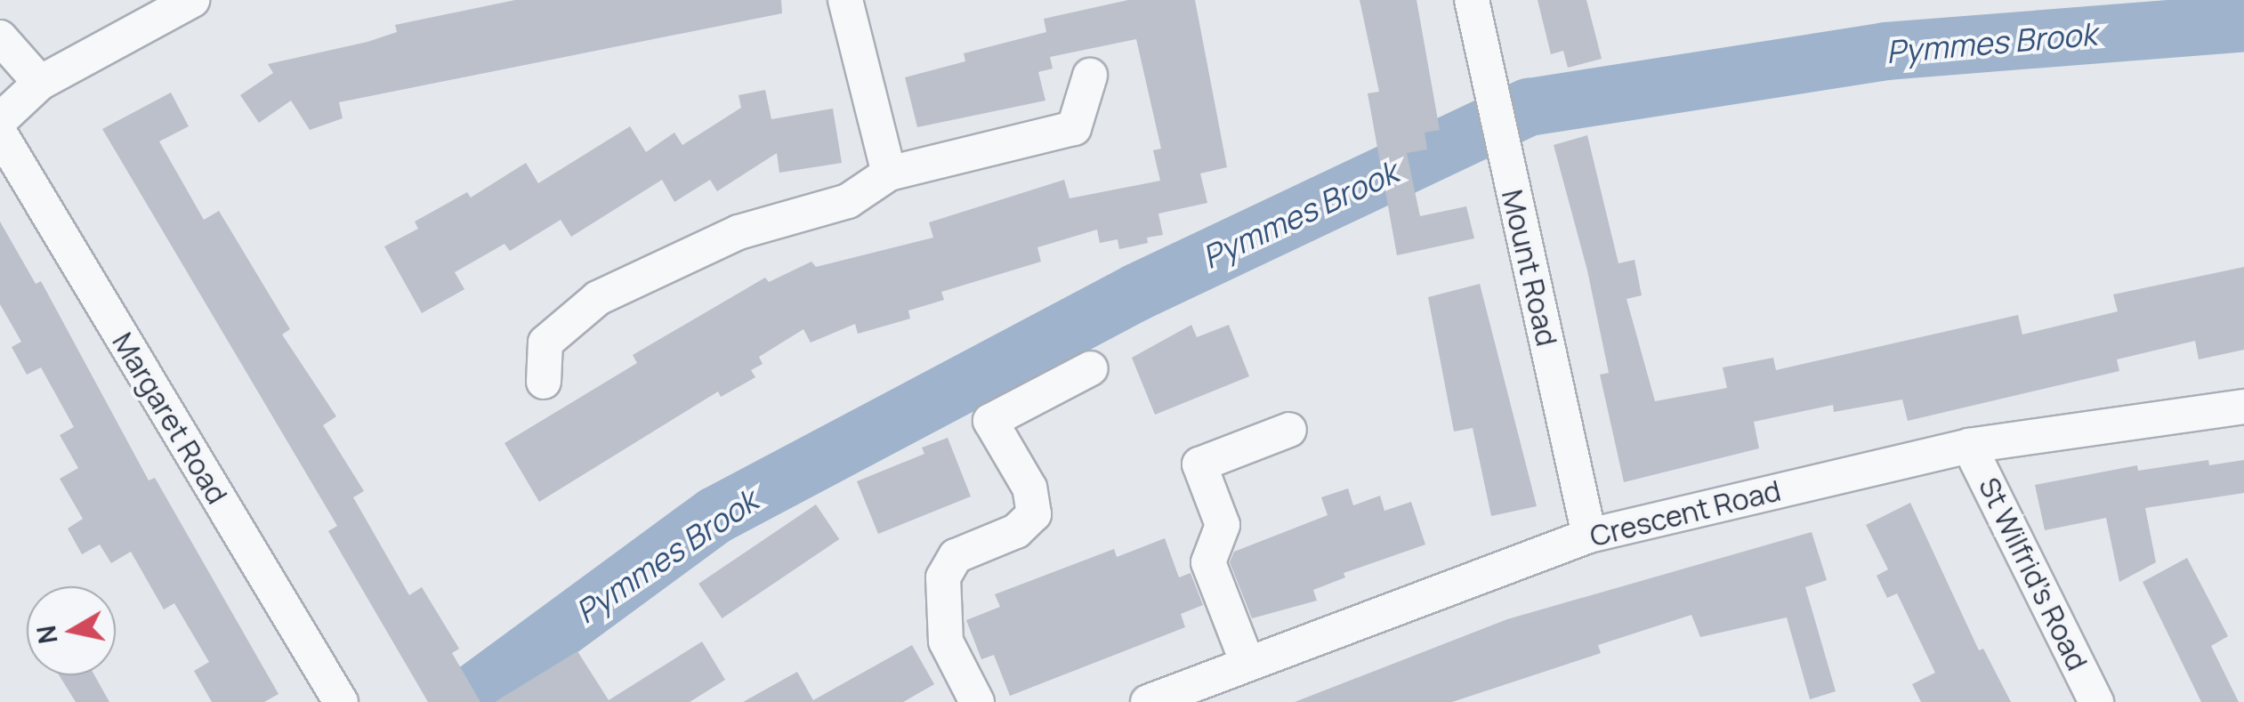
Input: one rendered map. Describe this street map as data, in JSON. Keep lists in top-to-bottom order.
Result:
{
  "streets": {
    "street": [
      "Mount Road",
      "Margaret Road",
      "Crescent Road",
      "St Wilfrid's Road"
    ]
  },
  "crossings": [
    ["Mount Road", "Crescent Road"],
    ["Crescent Road", "St Wilfrid's Road"]
  ],
  "water": ["Pymmes Brook"],
  "north": "left"
}
